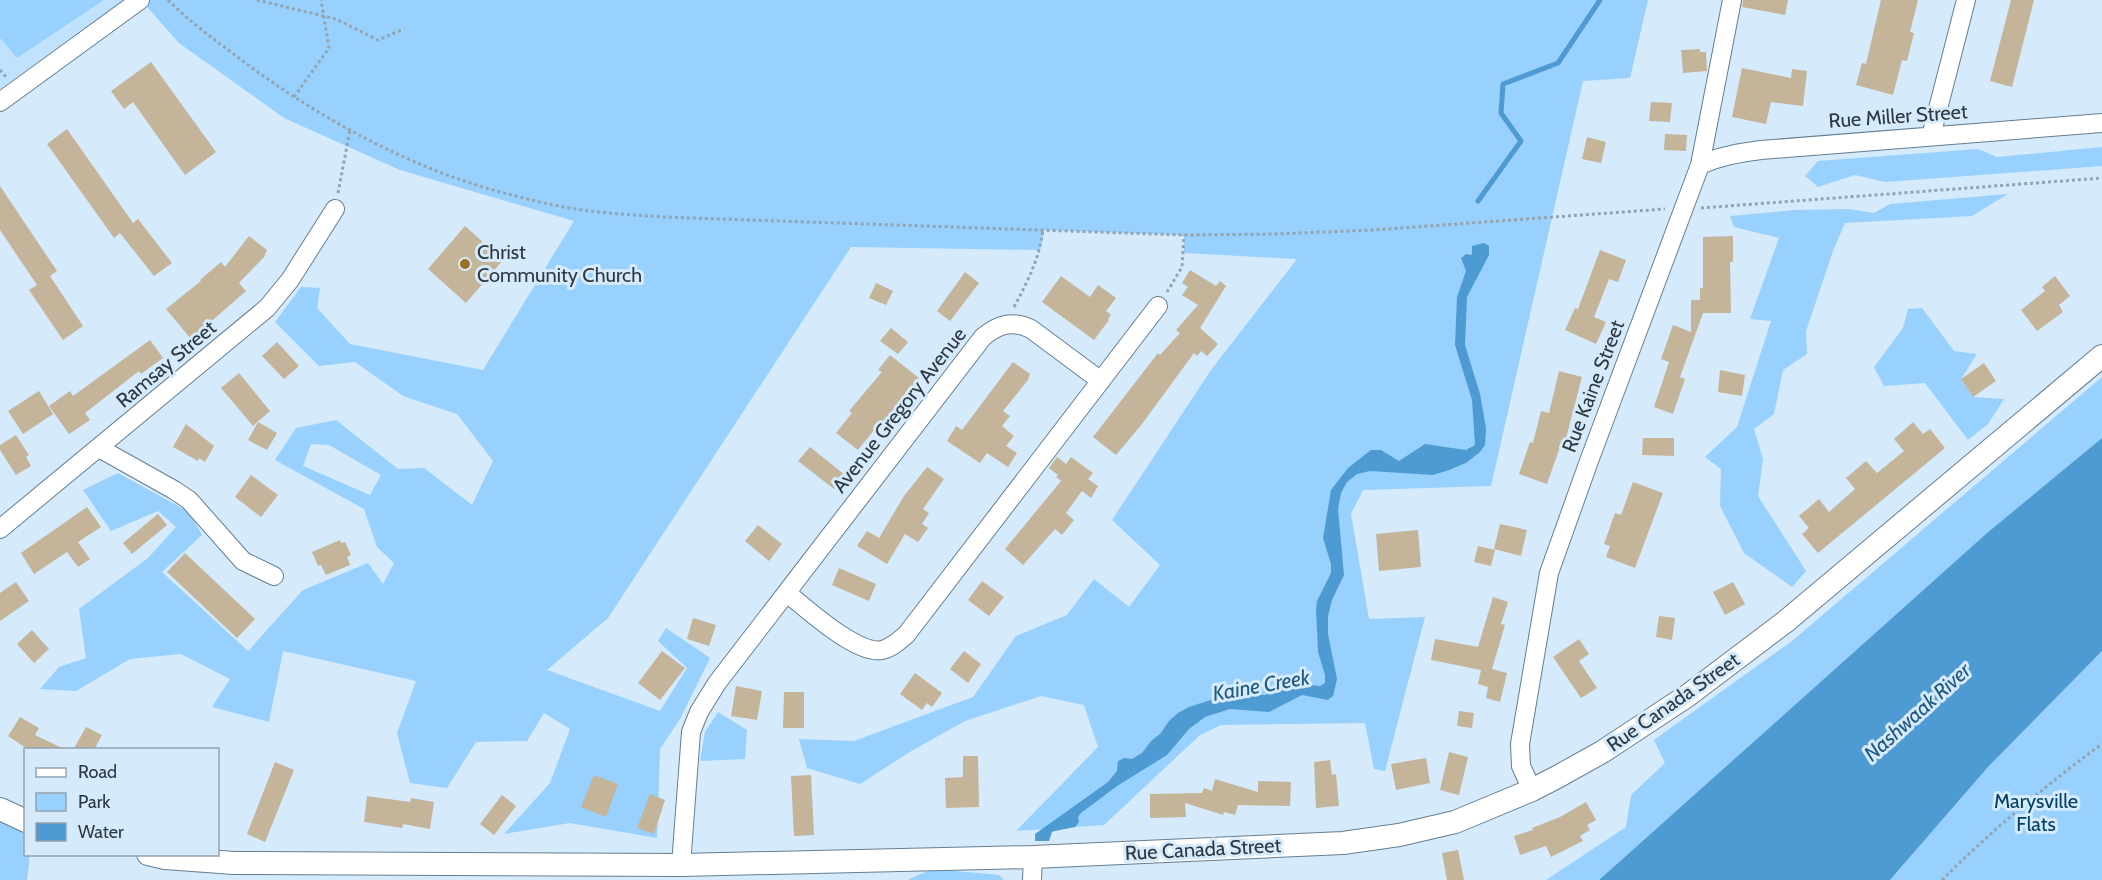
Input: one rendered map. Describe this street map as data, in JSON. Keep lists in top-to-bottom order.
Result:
{
  "streets": {
    "main road": ["Rue Canada Street"],
    "street": [
      "Rue Miller Street",
      "Ramsay Street",
      "Rue Kaine Street",
      "Avenue Gregory Avenue"
    ]
  },
  "crossings": [
    ["Rue Miller Street", "Rue Kaine Street"],
    ["Rue Kaine Street", "Rue Canada Street"],
    ["Avenue Gregory Avenue", "Rue Canada Street"]
  ],
  "water": ["Kaine Creek", "Nashwaak River"],
  "parks": ["Marysville Flats"],
  "places": ["Christ Community Church"],
  "legend": ["Road", "Park", "Water"]
}
